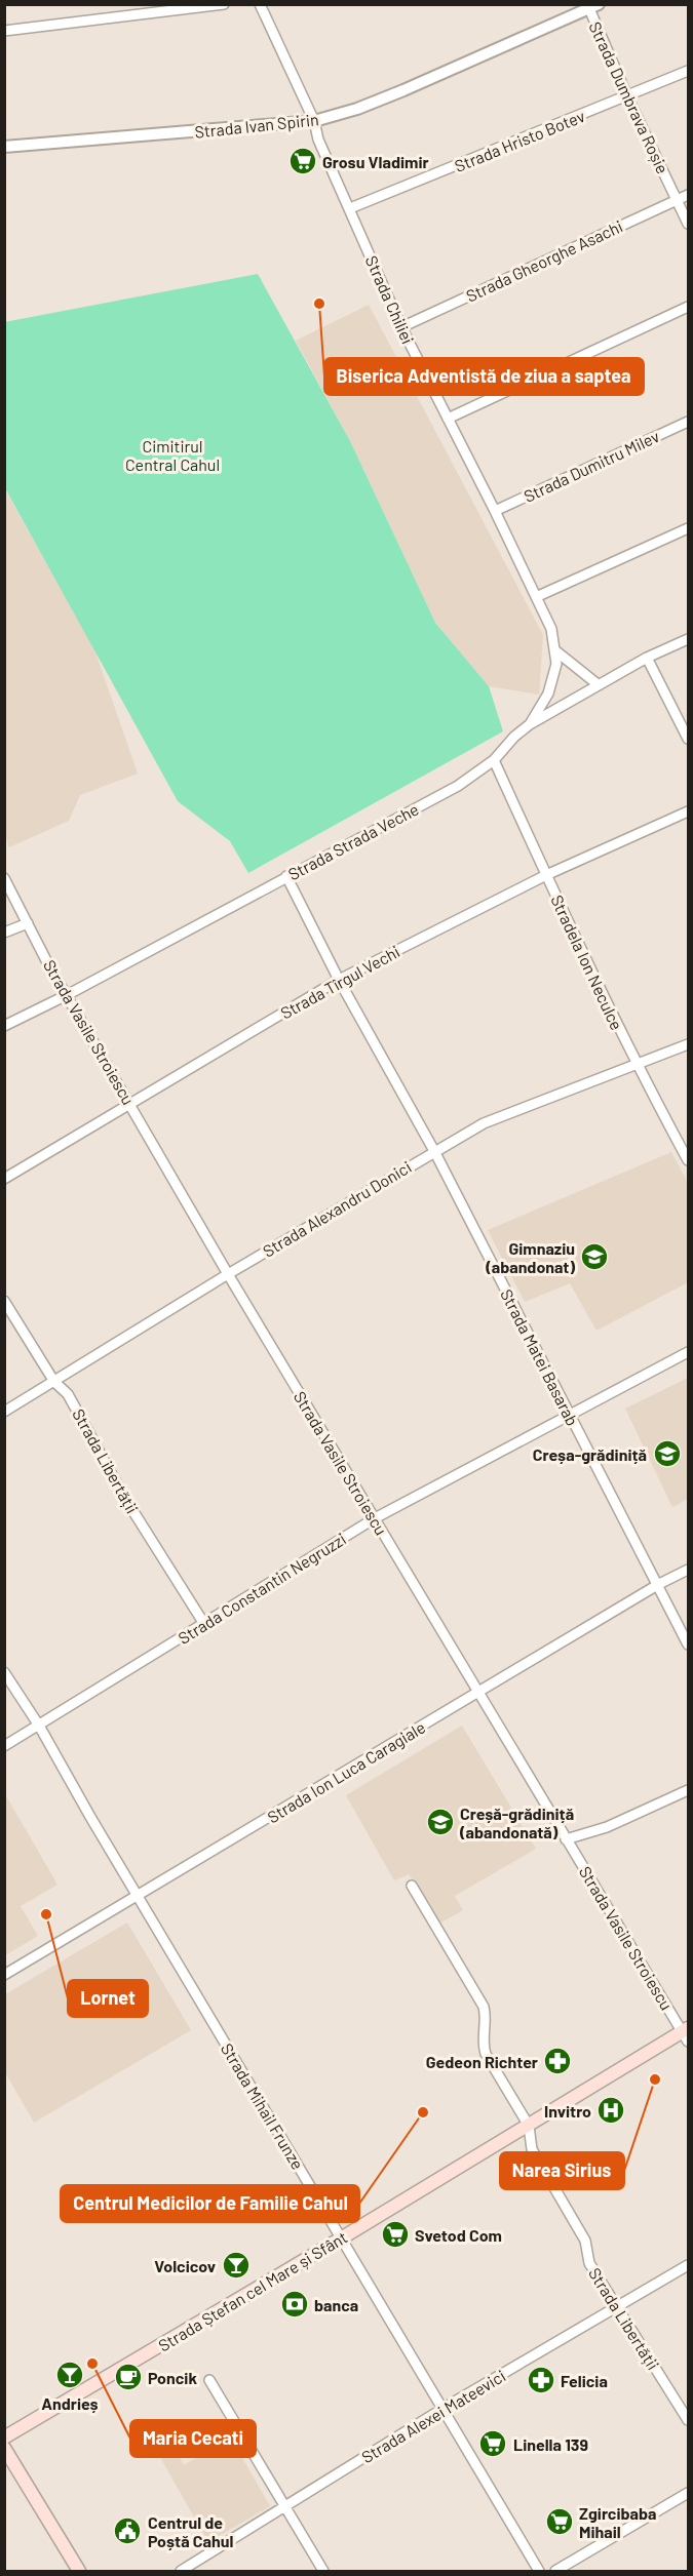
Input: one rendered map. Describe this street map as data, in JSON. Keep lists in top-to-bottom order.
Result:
{
  "streets": {
    "main road": ["Strada Ștefan cel Mare și Sfânt"],
    "street": [
      "Strada Dumbrava Roșie",
      "Strada Ivan Spirin",
      "Strada Hristo Botev",
      "Strada Gheorghe Asachi",
      "Strada Chiliei",
      "Strada Dumitru Milev",
      "Strada Strada Veche",
      "Stradela Ion Neculce",
      "Strada Tîrgul Vechi",
      "Strada Vasile Stroiescu",
      "Strada Alexandru Donici",
      "Strada Matei Basarab",
      "Strada Libertății",
      "Strada Constantin Negruzzi",
      "Strada Ion Luca Caragiale",
      "Strada Mihail Frunze",
      "Strada Alexei Mateevici"
    ]
  },
  "crossings": [
    ["Strada Dumbrava Roșie", "Strada Ivan Spirin"],
    ["Strada Dumbrava Roșie", "Strada Hristo Botev"],
    ["Strada Dumbrava Roșie", "Strada Gheorghe Asachi"],
    ["Strada Ivan Spirin", "Strada Chiliei"],
    ["Strada Hristo Botev", "Strada Chiliei"],
    ["Strada Gheorghe Asachi", "Strada Chiliei"],
    ["Strada Chiliei", "Strada Dumitru Milev"],
    ["Strada Chiliei", "Strada Strada Veche"],
    ["Strada Strada Veche", "Stradela Ion Neculce"],
    ["Strada Strada Veche", "Strada Vasile Stroiescu"],
    ["Strada Strada Veche", "Strada Matei Basarab"],
    ["Stradela Ion Neculce", "Strada Tîrgul Vechi"],
    ["Stradela Ion Neculce", "Strada Alexandru Donici"],
    ["Strada Tîrgul Vechi", "Strada Vasile Stroiescu"],
    ["Strada Tîrgul Vechi", "Strada Matei Basarab"],
    ["Strada Vasile Stroiescu", "Strada Alexandru Donici"],
    ["Strada Vasile Stroiescu", "Strada Constantin Negruzzi"],
    ["Strada Vasile Stroiescu", "Strada Ion Luca Caragiale"],
    ["Strada Vasile Stroiescu", "Strada Ștefan cel Mare și Sfânt"],
    ["Strada Alexandru Donici", "Strada Matei Basarab"],
    ["Strada Alexandru Donici", "Strada Libertății"],
    ["Strada Matei Basarab", "Strada Constantin Negruzzi"],
    ["Strada Matei Basarab", "Strada Ion Luca Caragiale"],
    ["Strada Libertății", "Strada Constantin Negruzzi"],
    ["Strada Libertății", "Strada Ștefan cel Mare și Sfânt"],
    ["Strada Libertății", "Strada Alexei Mateevici"],
    ["Strada Constantin Negruzzi", "Strada Mihail Frunze"],
    ["Strada Ion Luca Caragiale", "Strada Mihail Frunze"],
    ["Strada Mihail Frunze", "Strada Ștefan cel Mare și Sfânt"],
    ["Strada Mihail Frunze", "Strada Alexei Mateevici"]
  ],
  "parks": ["Cimitirul Central Cahul"],
  "places": {
    "supermarket": [
      "Grosu Vladimir",
      "Svetod Com",
      "Linella 139",
      "Zgircibaba Mihail"
    ],
    "other": [
      "Biserica Adventistă de ziua a saptea",
      "Lornet",
      "Narea Sirius",
      "Centrul Medicilor de Familie Cahul",
      "Maria Cecati"
    ],
    "school or university": ["Gimnaziu (abandonat)", "Creșa-grădiniță", "Creșă-grădiniță (abandonată)"],
    "pharmacy": ["Gedeon Richter", "Felicia"],
    "hospital": ["Invitro"],
    "bar": ["Volcicov", "Andrieș"],
    "bank": ["banca"],
    "cafe": ["Poncik"],
    "public building": ["Centrul de Poștă Cahul"]
  }
}
